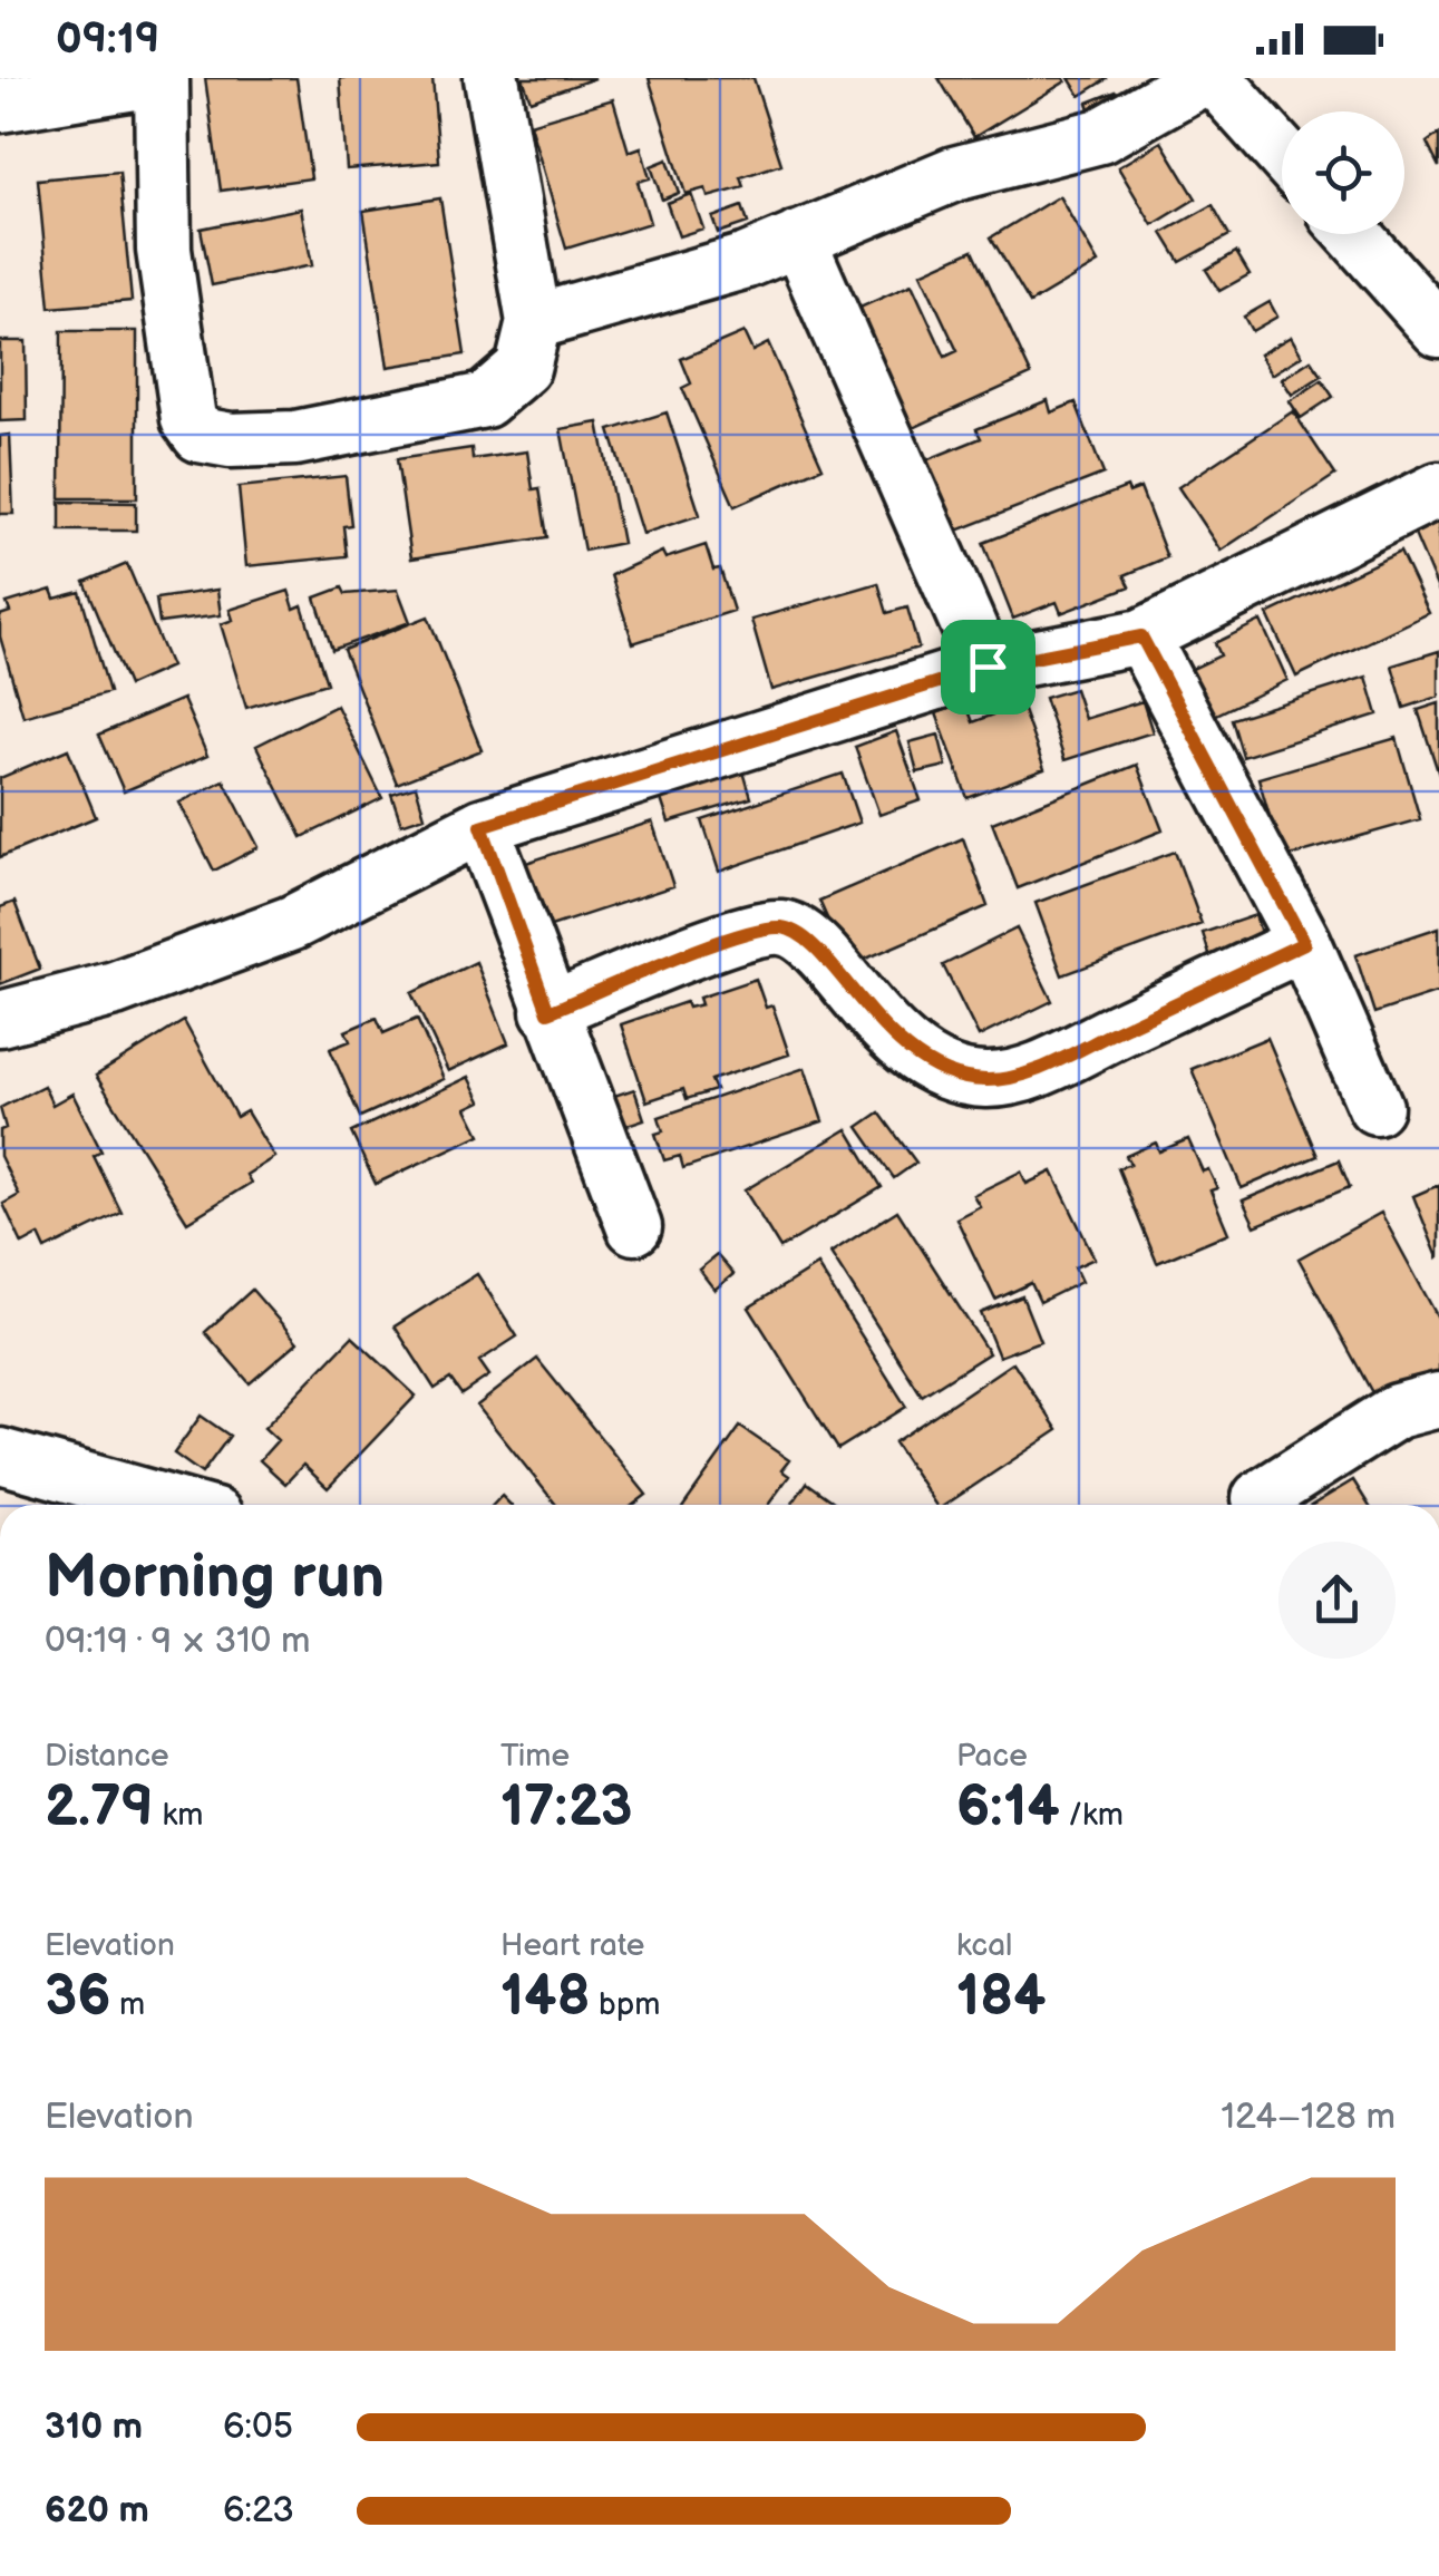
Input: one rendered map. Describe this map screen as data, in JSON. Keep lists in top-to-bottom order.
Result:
{
  "page": {
    "status": "09:19",
    "heading": ["Morning run", "09:19 · 9 × 310 m"],
    "stats": [
      ["Distance", "2.79 km"],
      ["Time", "17:23"],
      ["Pace", "6:14 /km"],
      ["Elevation", "36 m"],
      ["Heart rate", "148 bpm"],
      ["kcal", "184"]
    ],
    "chart": ["Elevation", "124–128 m"],
    "list": [
      {
        "name": "310 m",
        "note": "6:05"
      },
      {
        "name": "620 m",
        "note": "6:23"
      }
    ]
  }
}
